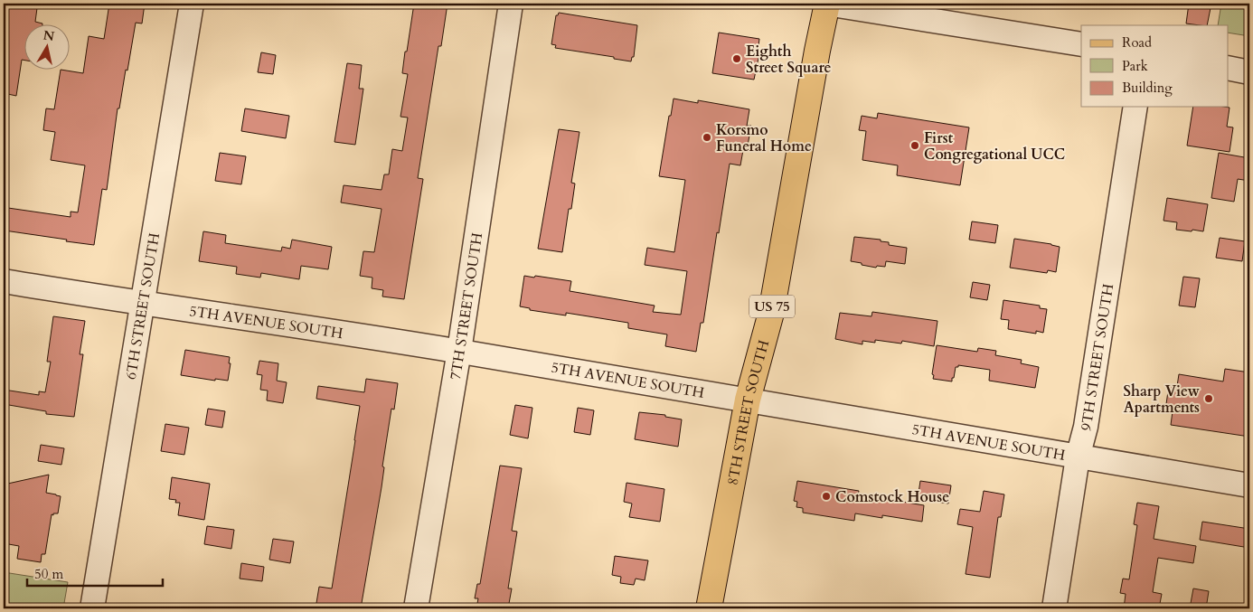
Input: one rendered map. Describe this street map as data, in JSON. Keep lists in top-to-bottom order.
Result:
{
  "streets": {
    "main road": ["US 75", "8TH STREET SOUTH"],
    "street": [
      "6TH STREET SOUTH",
      "7TH STREET SOUTH",
      "5TH AVENUE SOUTH",
      "9TH STREET SOUTH"
    ]
  },
  "crossings": [
    ["6TH STREET SOUTH", "5TH AVENUE SOUTH"],
    ["7TH STREET SOUTH", "5TH AVENUE SOUTH"],
    ["5TH AVENUE SOUTH", "9TH STREET SOUTH"],
    ["5TH AVENUE SOUTH", "8TH STREET SOUTH"]
  ],
  "places": [
    "Eighth Street Square",
    "Korsmo Funeral Home",
    "First Congregational UCC",
    "Sharp View Apartments",
    "Comstock House"
  ],
  "legend": ["Road", "Park", "Building"],
  "scale_bar": "50 m",
  "north": "top"
}
